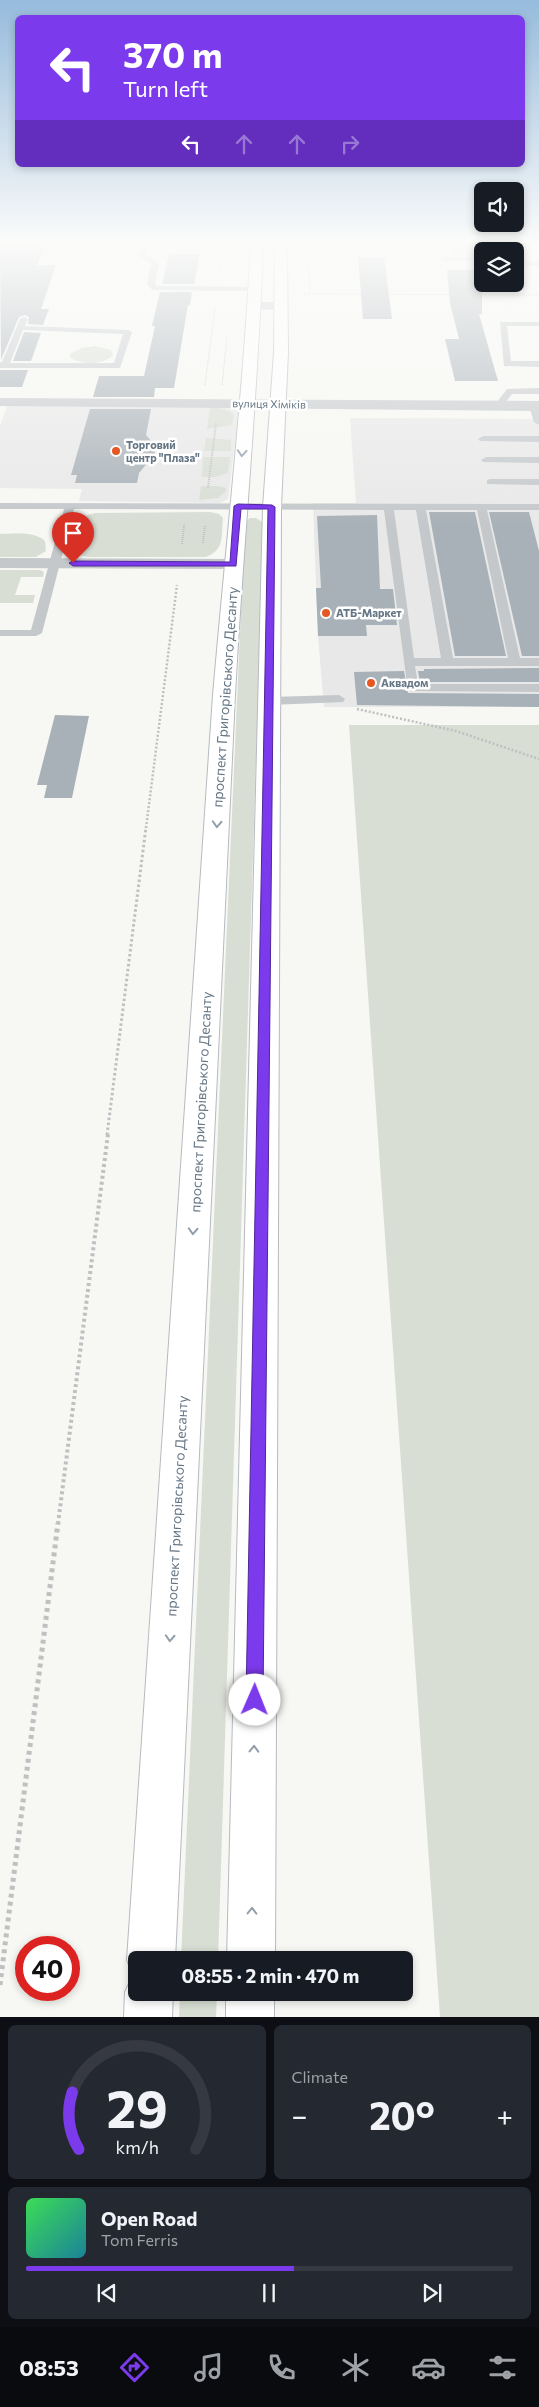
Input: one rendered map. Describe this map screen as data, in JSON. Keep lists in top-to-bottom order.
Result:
{
  "streets": {
    "street": ["вулиця Хіміків", "проспект Григорівського Десанту"]
  },
  "crossings": [
    ["вулиця Хіміків", "проспект Григорівського Десанту"]
  ],
  "places": ["Торговий центр \"Плаза\"", "АТБ-Маркет", "Аквадом"],
  "page": {
    "turn": ["370 m", "Turn left"],
    "limit": "40",
    "trip": "08:55 · 2 min · 470 m",
    "tile": "Climate",
    "heat": ["−", "20°", "+"],
    "song": ["Open Road", "Tom Ferris"],
    "tabs": "08:53",
    "gauge": ["29", "km/h"]
  }
}
